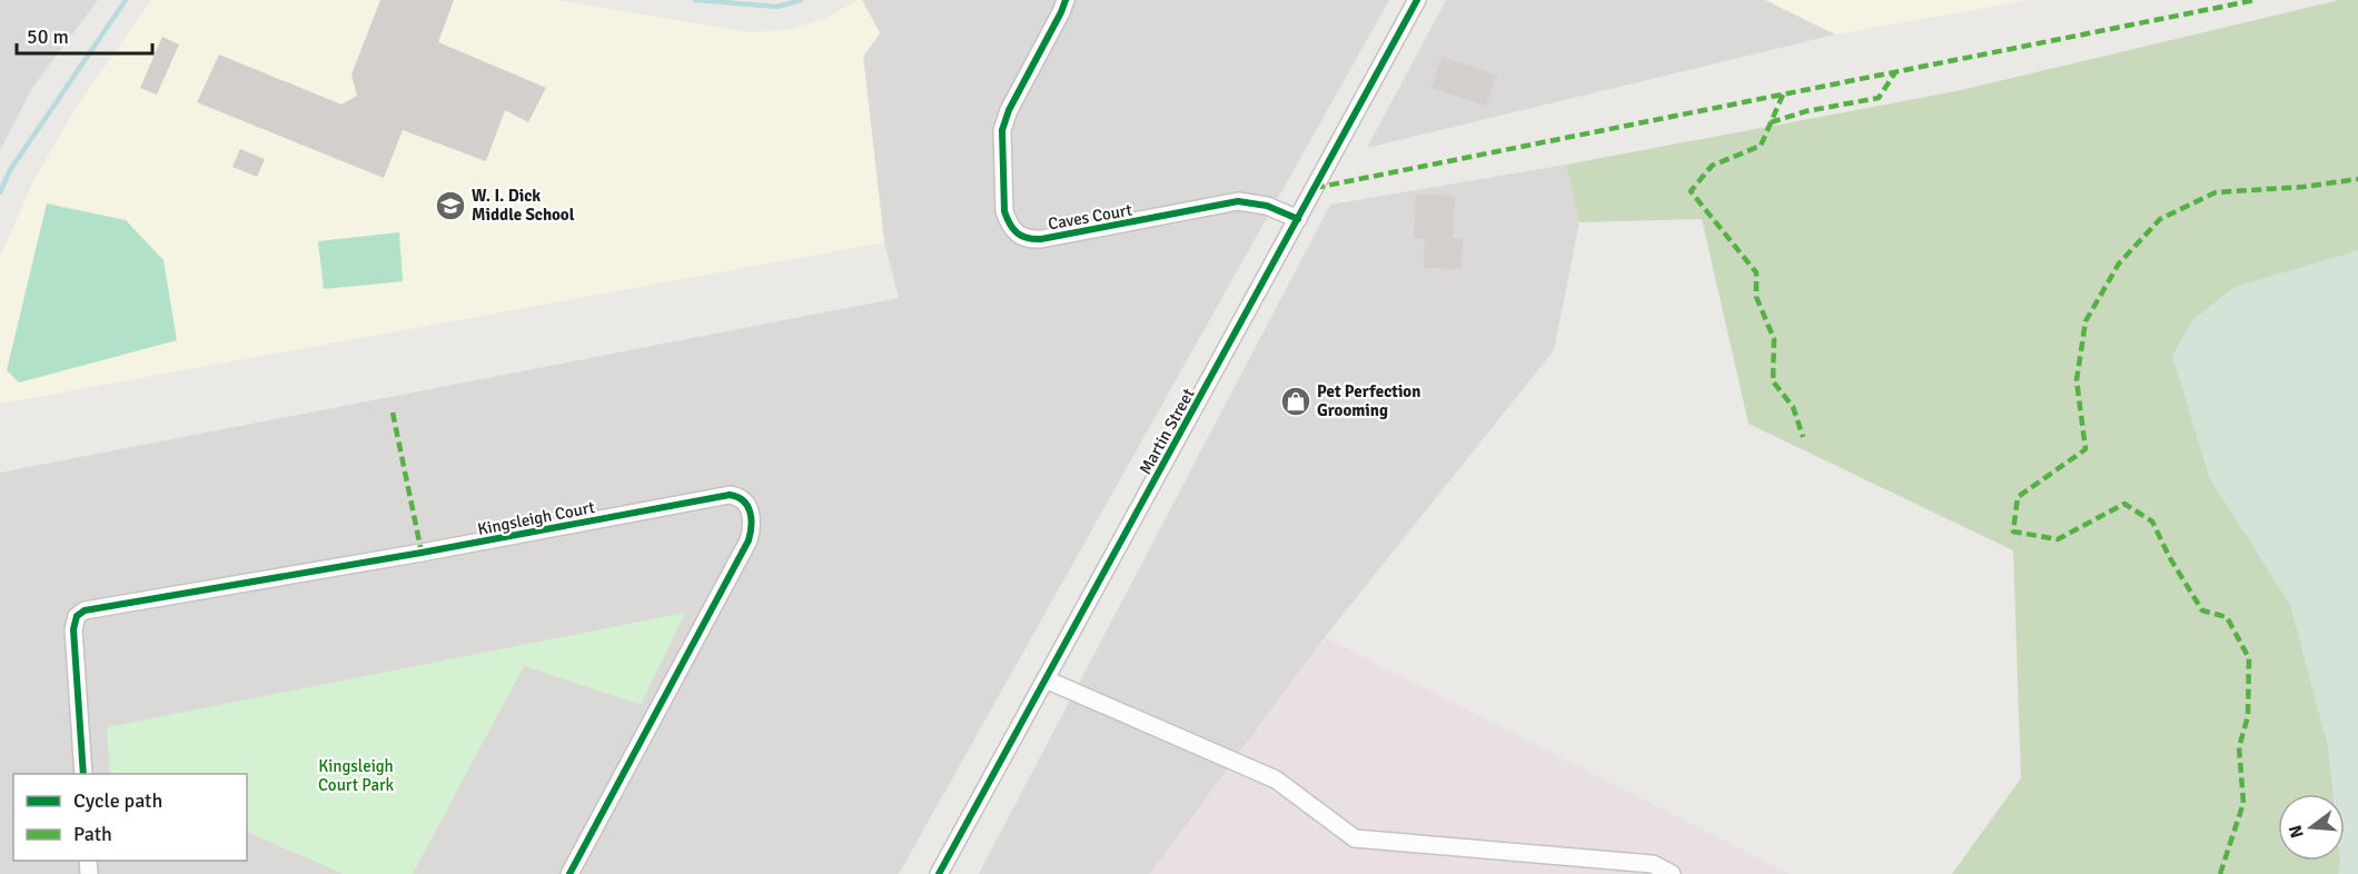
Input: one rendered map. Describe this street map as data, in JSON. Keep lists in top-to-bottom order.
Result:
{
  "streets": {
    "street": ["Caves Court", "Martin Street", "Kingsleigh Court"]
  },
  "crossings": [
    ["Caves Court", "Martin Street"]
  ],
  "parks": ["Kingsleigh Court Park"],
  "places": {
    "school or university": ["W. I. Dick Middle School"],
    "shop": ["Pet Perfection Grooming"]
  },
  "legend": ["Cycle path", "Path"],
  "scale_bar": "50 m",
  "north": "left"
}
